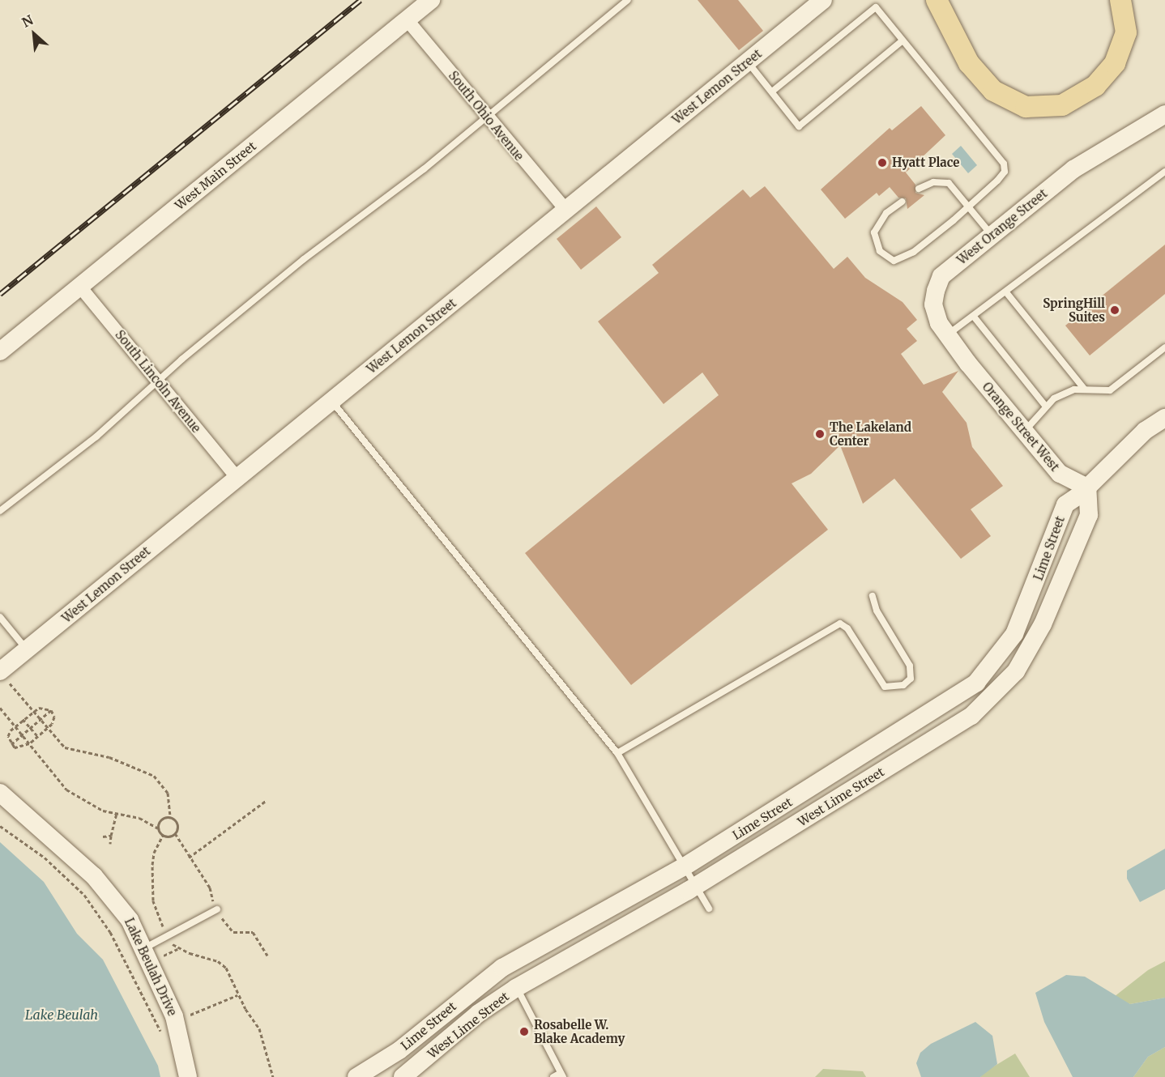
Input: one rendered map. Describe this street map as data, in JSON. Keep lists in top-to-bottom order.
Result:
{
  "streets": {
    "street": [
      "West Lemon Street",
      "South Ohio Avenue",
      "West Main Street",
      "West Orange Street",
      "South Lincoln Avenue",
      "Orange Street West",
      "Lime Street",
      "West Lime Street",
      "Lake Beulah Drive"
    ]
  },
  "crossings": [
    ["West Lemon Street", "South Ohio Avenue"],
    ["West Lemon Street", "South Lincoln Avenue"],
    ["South Ohio Avenue", "West Main Street"],
    ["West Main Street", "South Lincoln Avenue"],
    ["West Orange Street", "Orange Street West"],
    ["Orange Street West", "Lime Street"],
    ["Orange Street West", "West Lime Street"],
    ["Lime Street", "West Lime Street"]
  ],
  "water": ["Lake Beulah"],
  "places": [
    "Hyatt Place",
    "SpringHill Suites",
    "The Lakeland Center",
    "Rosabelle W. Blake Academy"
  ],
  "north": "top left"
}
